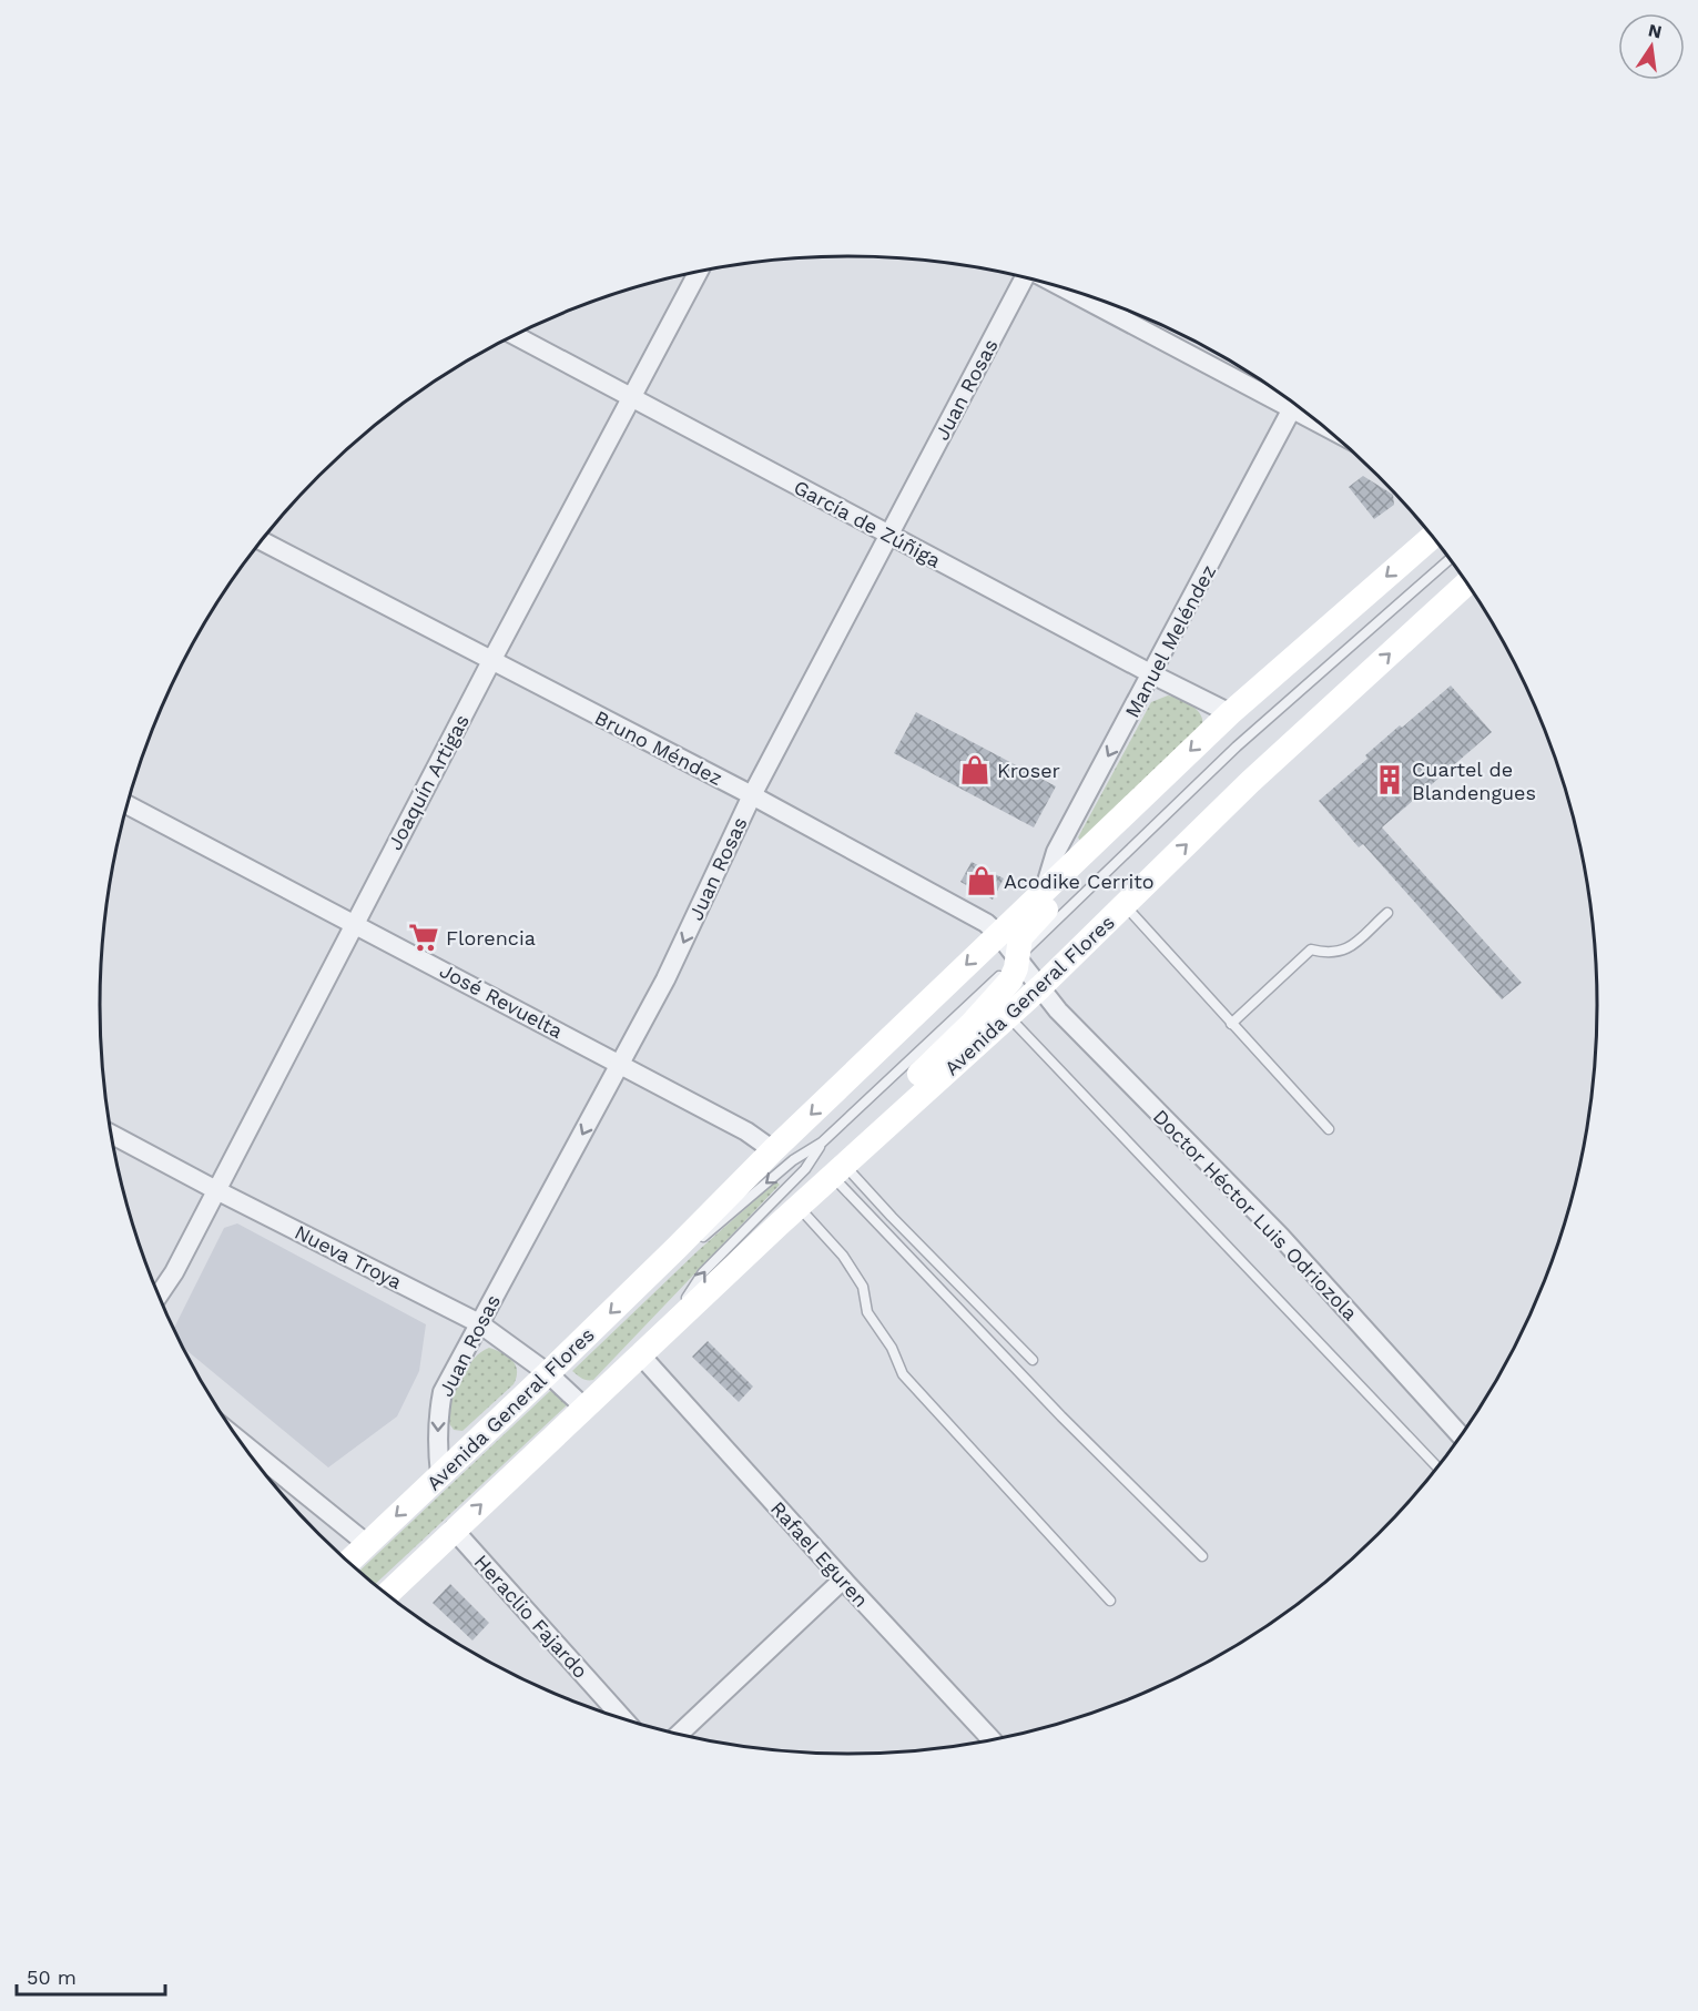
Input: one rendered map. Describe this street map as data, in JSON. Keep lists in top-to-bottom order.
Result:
{
  "streets": {
    "main road": ["Avenida General Flores"],
    "street": [
      "Juan Rosas",
      "García de Zúñiga",
      "Manuel Meléndez",
      "Bruno Méndez",
      "Joaquín Artigas",
      "José Revuelta",
      "Doctor Héctor Luis Odriozola",
      "Nueva Troya",
      "Rafael Eguren",
      "Heraclio Fajardo"
    ]
  },
  "crossings": [
    ["Juan Rosas", "García de Zúñiga"],
    ["Juan Rosas", "Bruno Méndez"],
    ["Juan Rosas", "Avenida General Flores"],
    ["Juan Rosas", "José Revuelta"],
    ["Juan Rosas", "Nueva Troya"],
    ["García de Zúñiga", "Manuel Meléndez"],
    ["García de Zúñiga", "Joaquín Artigas"],
    ["García de Zúñiga", "Avenida General Flores"],
    ["Manuel Meléndez", "Avenida General Flores"],
    ["Bruno Méndez", "Joaquín Artigas"],
    ["Bruno Méndez", "Avenida General Flores"],
    ["Bruno Méndez", "Doctor Héctor Luis Odriozola"],
    ["Joaquín Artigas", "José Revuelta"],
    ["Joaquín Artigas", "Nueva Troya"],
    ["Avenida General Flores", "José Revuelta"],
    ["Avenida General Flores", "Doctor Héctor Luis Odriozola"],
    ["Avenida General Flores", "Nueva Troya"],
    ["Avenida General Flores", "Rafael Eguren"],
    ["Avenida General Flores", "Heraclio Fajardo"]
  ],
  "one_way": ["Juan Rosas", "Manuel Meléndez"],
  "places": {
    "shop": ["Kroser", "Acodike Cerrito"],
    "building": ["Cuartel de Blandengues"],
    "supermarket": ["Florencia"]
  },
  "scale_bar": "50 m",
  "north": "top"
}
